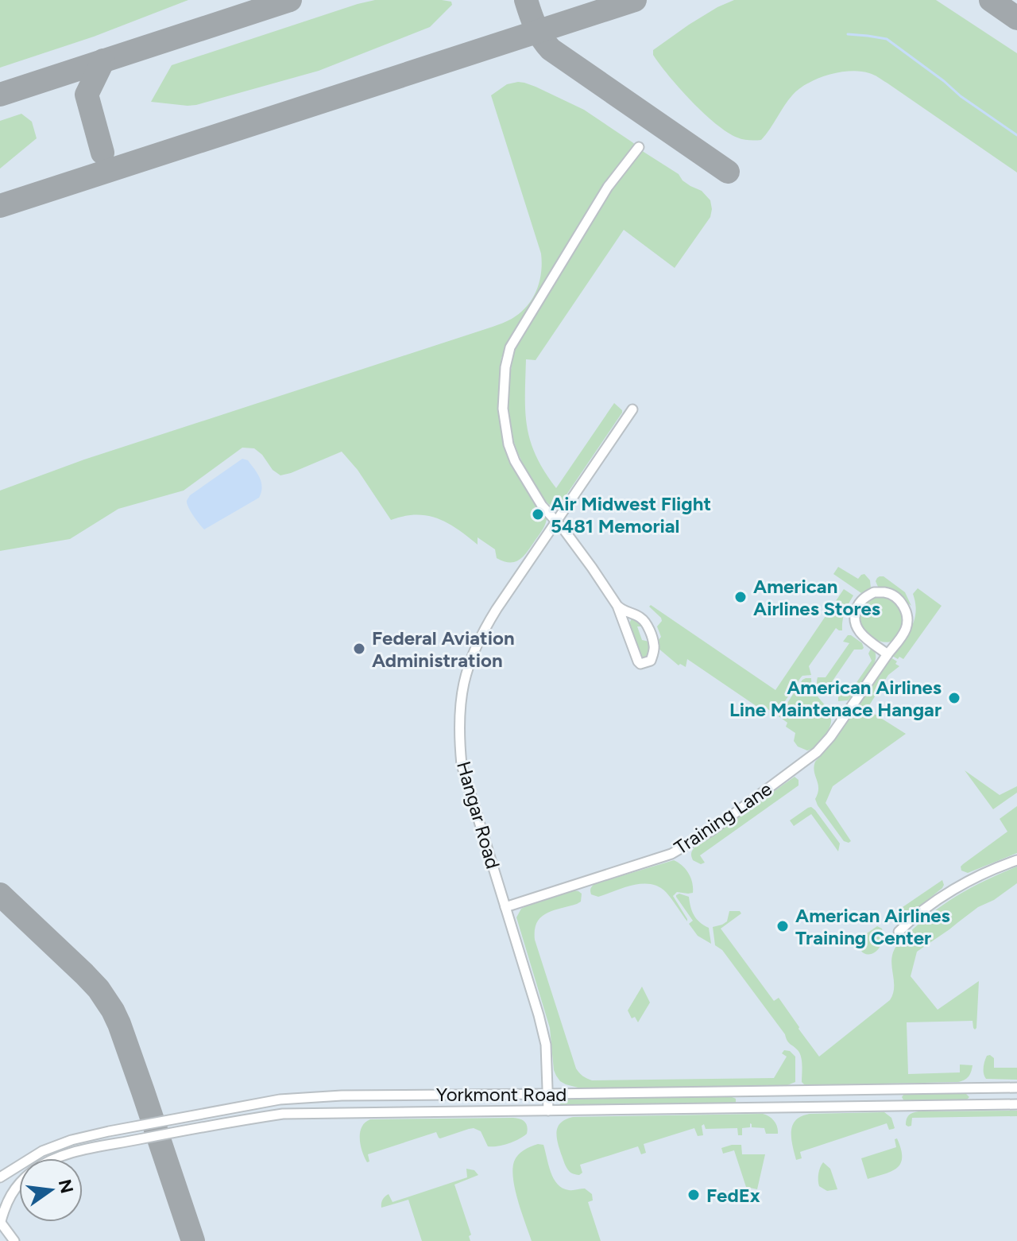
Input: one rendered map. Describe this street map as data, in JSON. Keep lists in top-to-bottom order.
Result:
{
  "streets": {
    "street": ["Hangar Road", "Training Lane", "Yorkmont Road"]
  },
  "crossings": [
    ["Hangar Road", "Training Lane"],
    ["Hangar Road", "Yorkmont Road"]
  ],
  "places": [
    "Air Midwest Flight 5481 Memorial",
    "American Airlines Stores",
    "Federal Aviation Administration",
    "American Airlines Line Maintenace Hangar",
    "American Airlines Training Center",
    "FedEx"
  ],
  "north": "right"
}
